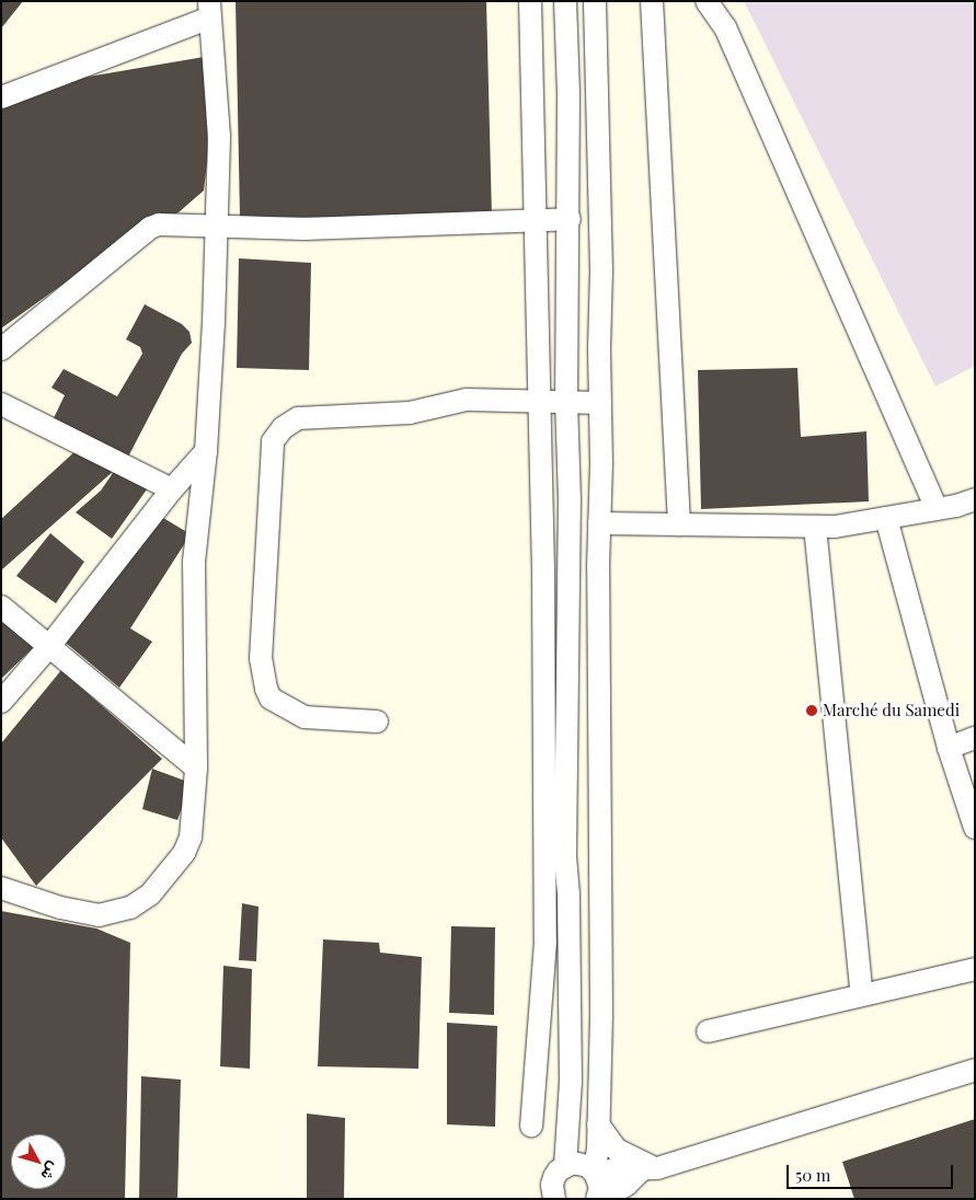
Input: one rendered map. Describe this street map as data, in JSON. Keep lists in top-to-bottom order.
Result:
{
  "places": ["Marché du Samedi"],
  "scale_bar": "50 m",
  "north": "bottom right"
}
